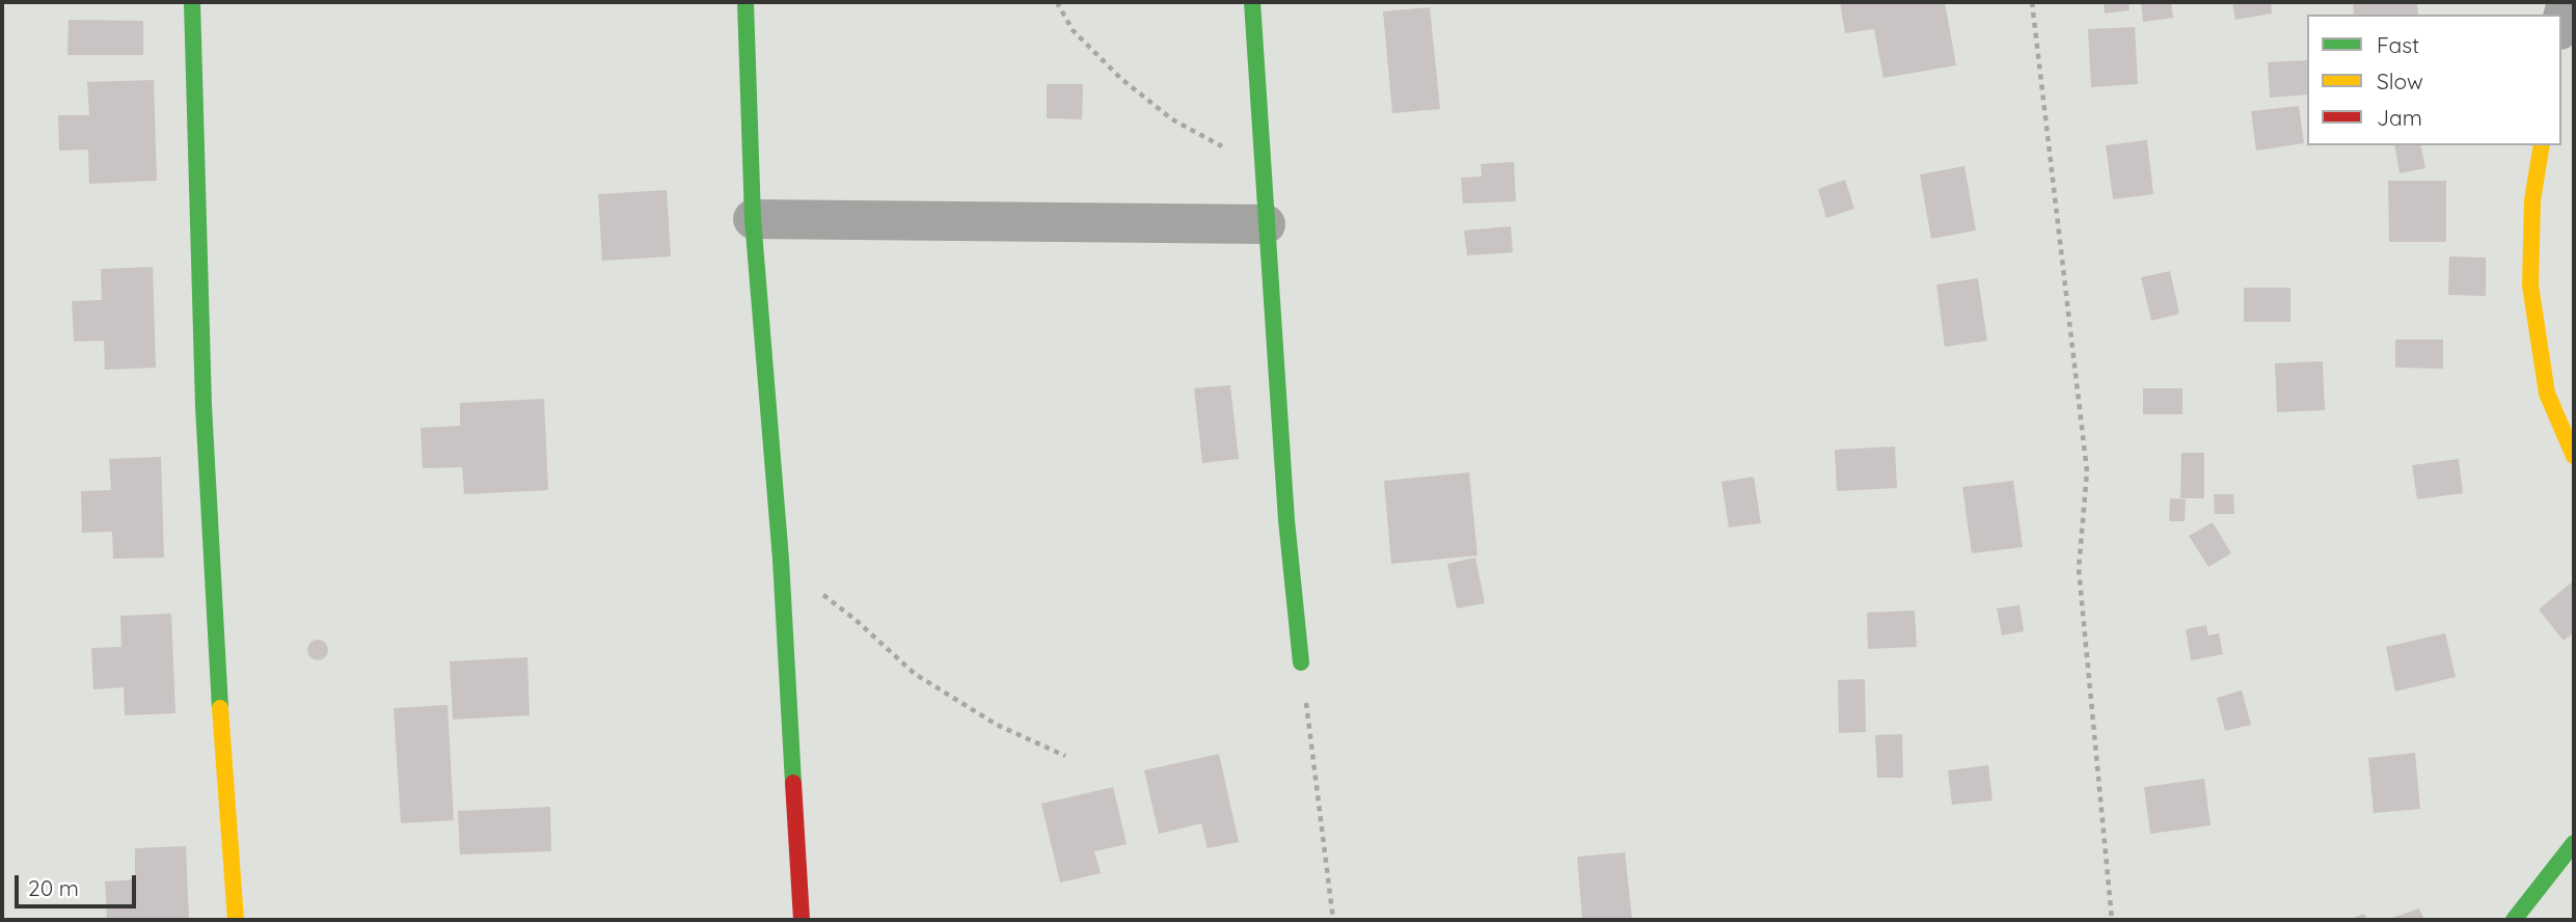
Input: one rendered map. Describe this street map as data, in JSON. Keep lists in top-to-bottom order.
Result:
{
  "legend": ["Fast", "Slow", "Jam"],
  "scale_bar": "20 m"
}
